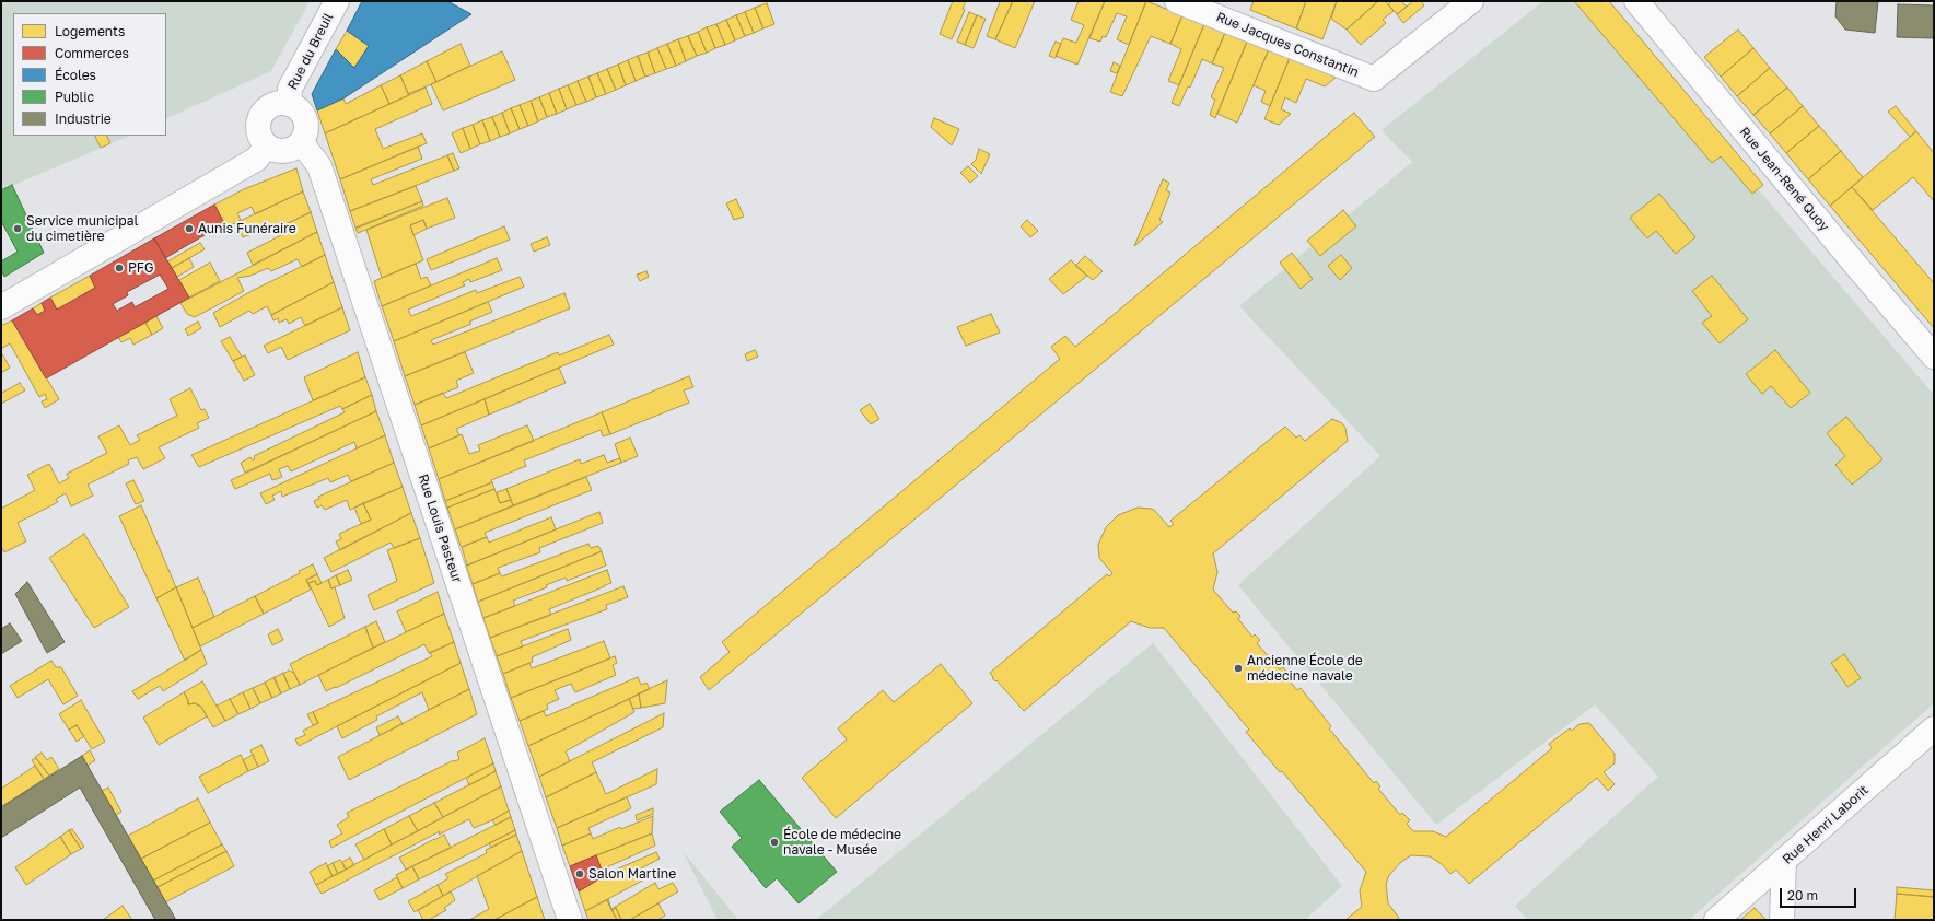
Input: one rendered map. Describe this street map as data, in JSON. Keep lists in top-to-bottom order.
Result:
{
  "streets": {
    "street": [
      "Rue Jacques Constantin",
      "Rue du Breuil",
      "Rue Jean-René Quoy",
      "Rue Louis Pasteur",
      "Rue Henri Laborit"
    ]
  },
  "crossings": [
    ["Rue du Breuil", "Rue Louis Pasteur"]
  ],
  "places": [
    "Service municipal du cimetière",
    "Aunis Funéraire",
    "PFG",
    "Ancienne École de médecine navale",
    "École de médecine navale - Musée",
    "Salon Martine"
  ],
  "legend": [
    "Logements",
    "Commerces",
    "Écoles",
    "Public",
    "Industrie"
  ],
  "scale_bar": "20 m"
}
